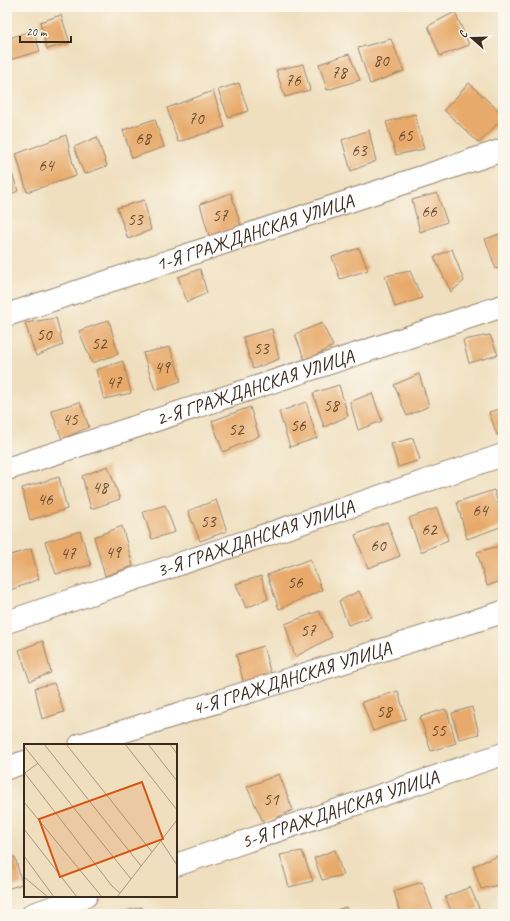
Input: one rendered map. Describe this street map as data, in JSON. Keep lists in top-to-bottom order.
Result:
{
  "streets": {
    "street": [
      "1-Я ГРАЖДАНСКАЯ УЛИЦА",
      "2-Я ГРАЖДАНСКАЯ УЛИЦА",
      "3-Я ГРАЖДАНСКАЯ УЛИЦА",
      "4-Я ГРАЖДАНСКАЯ УЛИЦА",
      "5-Я ГРАЖДАНСКАЯ УЛИЦА"
    ]
  },
  "house_numbers": [
    "80",
    "78",
    "76",
    "70",
    "65",
    "68",
    "63",
    "64",
    "66",
    "57",
    "53",
    "50",
    "52",
    "53",
    "49",
    "47",
    "58",
    "45",
    "56",
    "52",
    "48",
    "46",
    "64",
    "53",
    "62",
    "60",
    "49",
    "47",
    "56",
    "57",
    "58",
    "55",
    "51"
  ],
  "scale_bar": "20 m",
  "north": "left"
}
